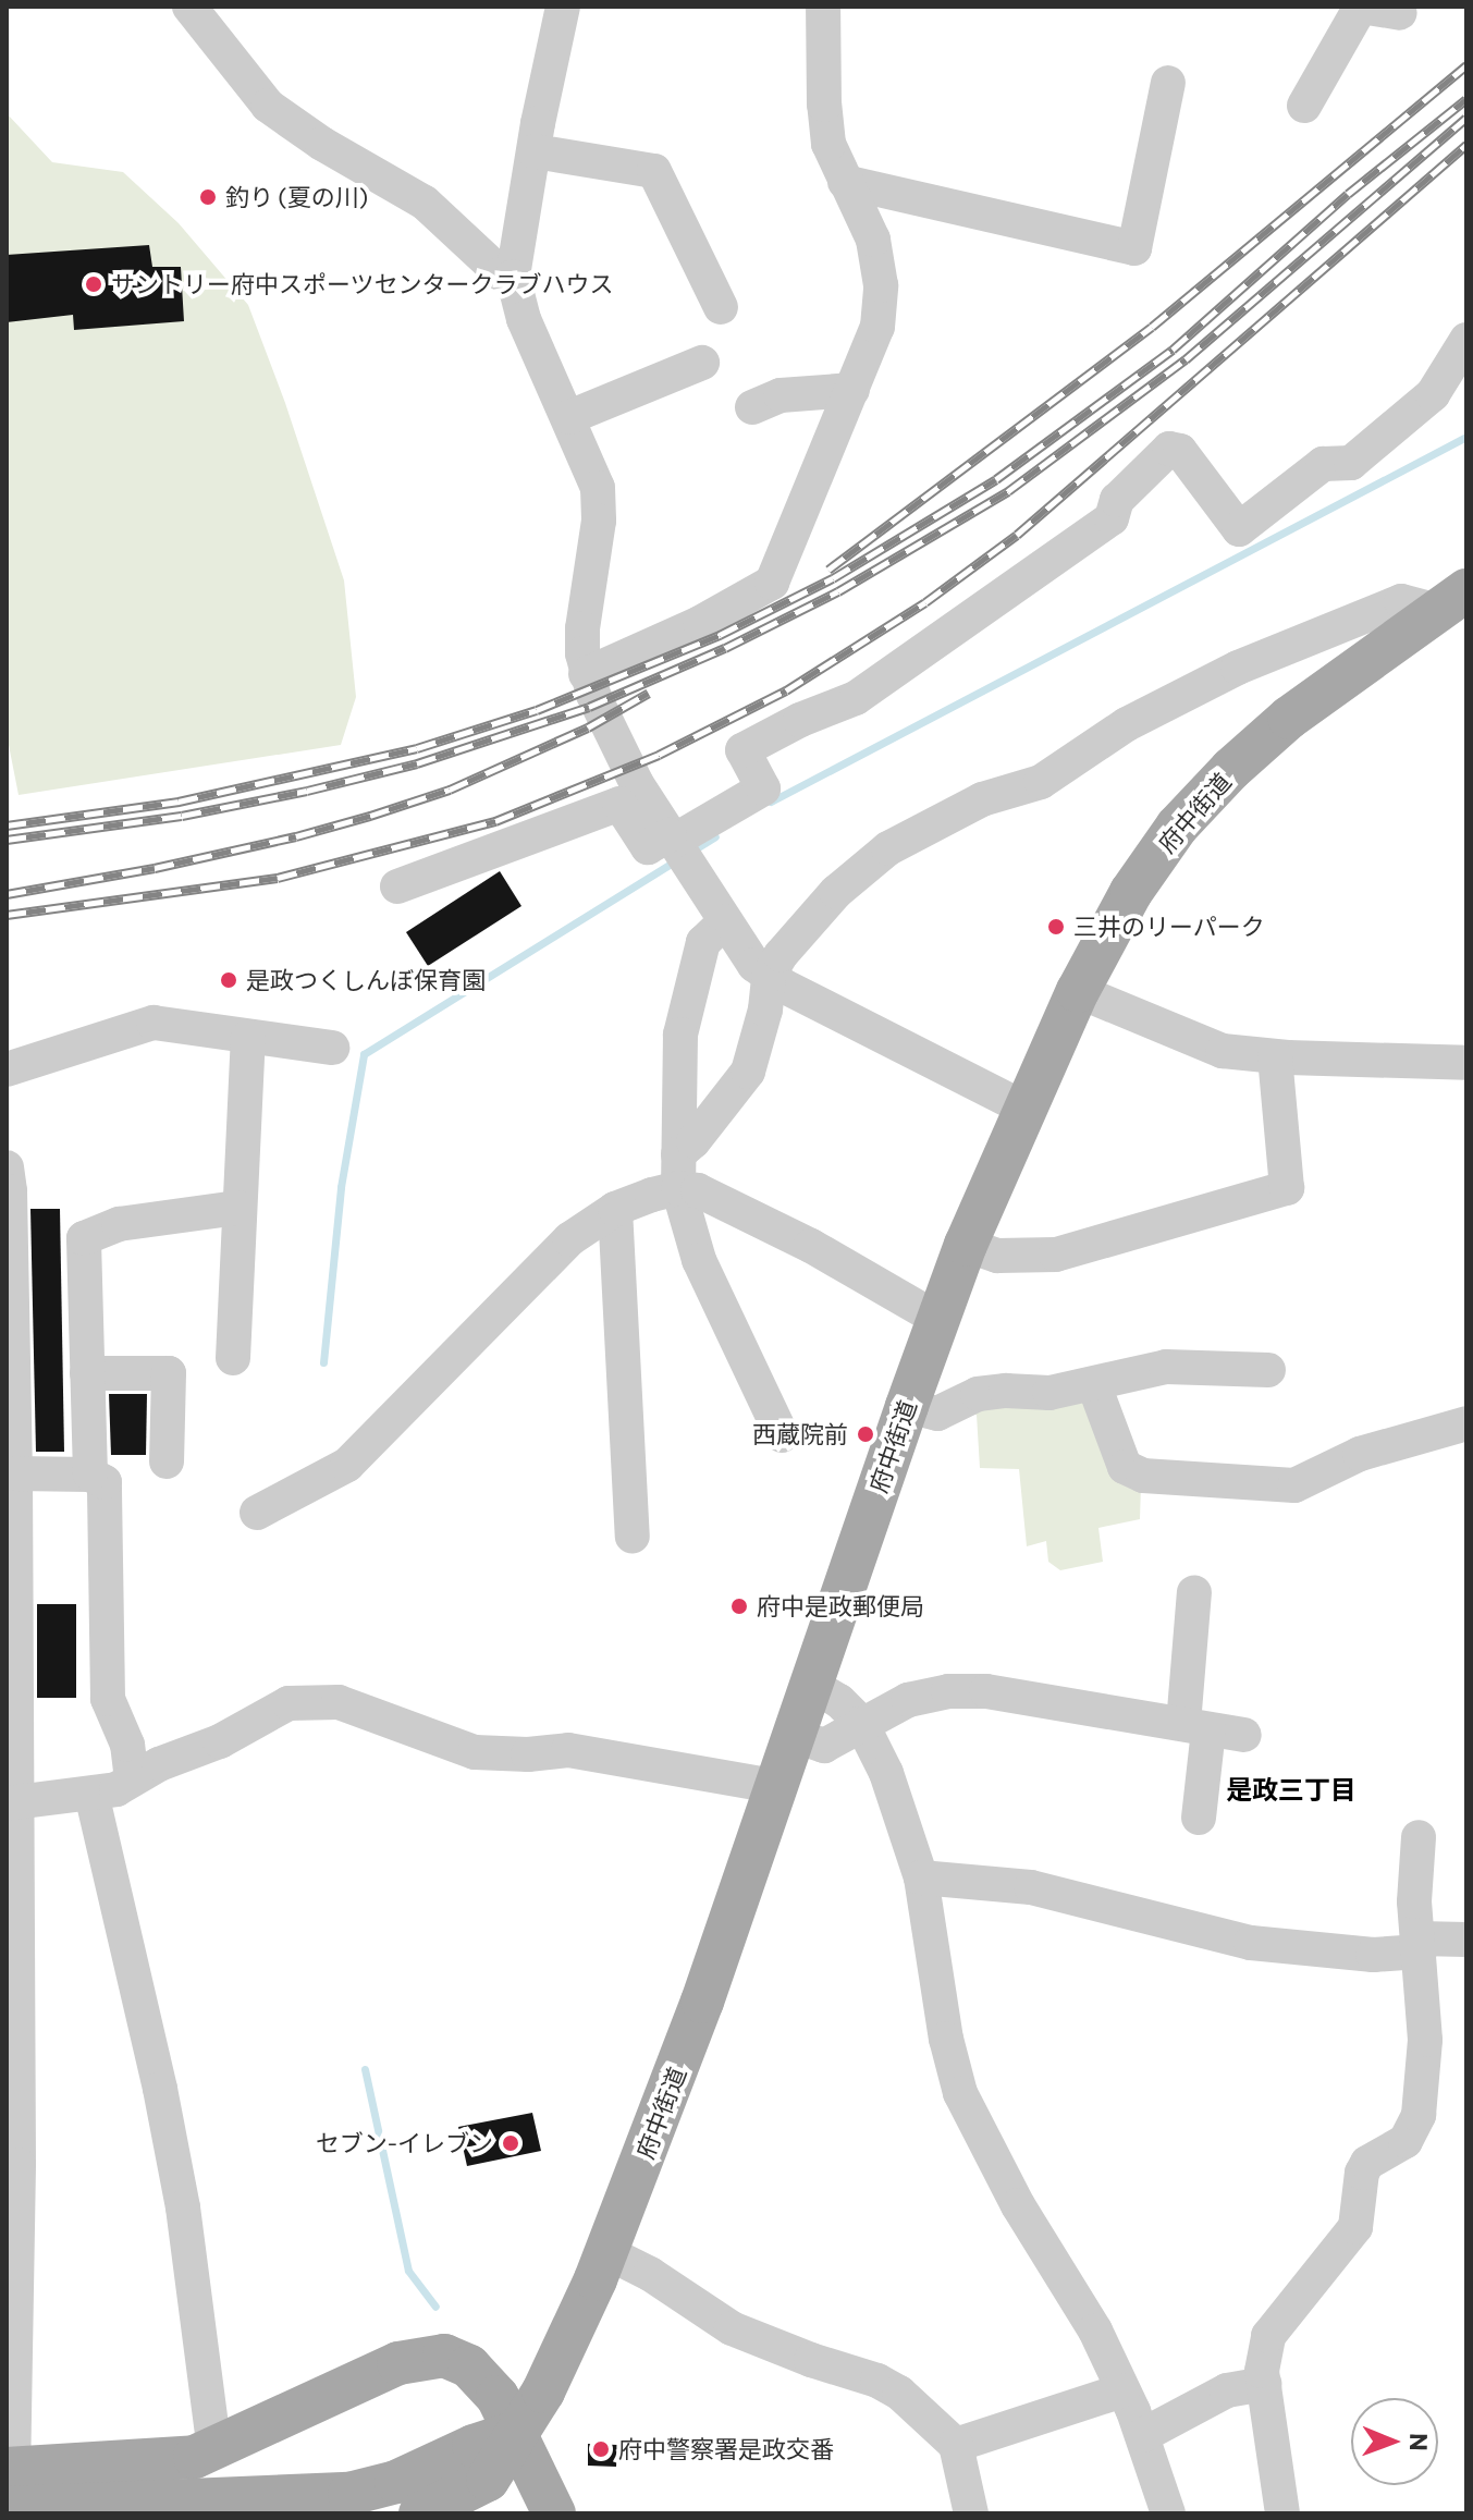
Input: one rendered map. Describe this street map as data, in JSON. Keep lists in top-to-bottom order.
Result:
{
  "streets": {
    "main road": ["府中街道"]
  },
  "districts": ["是政三丁目"],
  "places": [
    "釣り (夏の川)",
    "サントリー府中スポーツセンタークラブハウス",
    "三井のリーパーク",
    "是政つくしんぼ保育園",
    "西蔵院前",
    "府中是政郵便局",
    "セブン-イレブン",
    "府中警察署是政交番"
  ],
  "north": "right"
}
